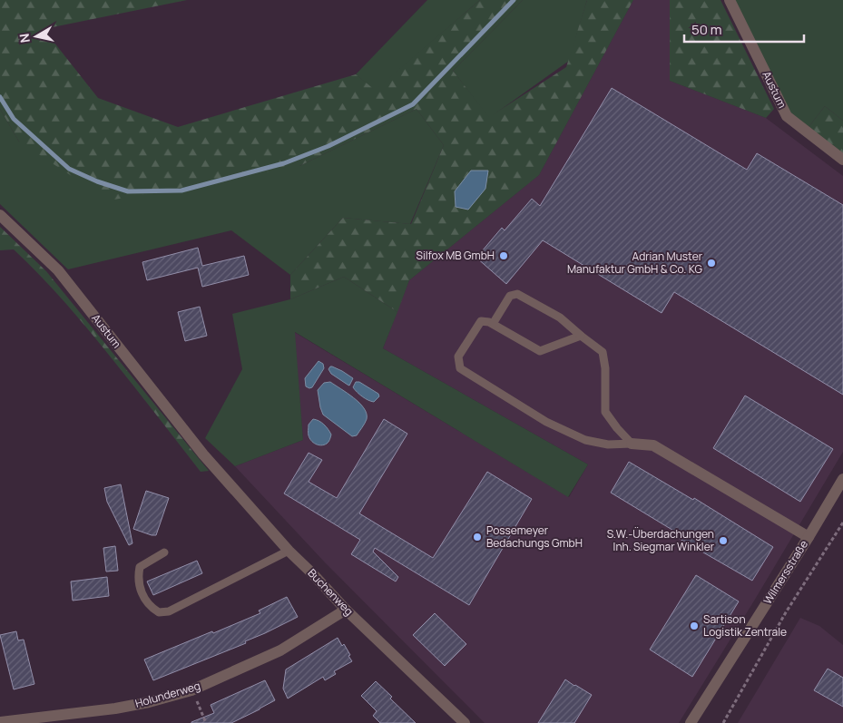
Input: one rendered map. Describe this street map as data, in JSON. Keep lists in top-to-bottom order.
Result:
{
  "streets": {
    "street": [
      "Austum",
      "Wilmersstraße",
      "Buchenweg",
      "Holunderweg"
    ]
  },
  "crossings": [
    ["Austum", "Buchenweg"],
    ["Buchenweg", "Holunderweg"]
  ],
  "places": [
    "Silfox MB GmbH",
    "Adrian Muster Manufaktur GmbH & Co. KG",
    "Possemeyer Bedachungs GmbH",
    "S.W.-Überdachungen Inh. Siegmar Winkler",
    "Sartison Logistik Zentrale"
  ],
  "scale_bar": "50 m",
  "north": "left"
}
